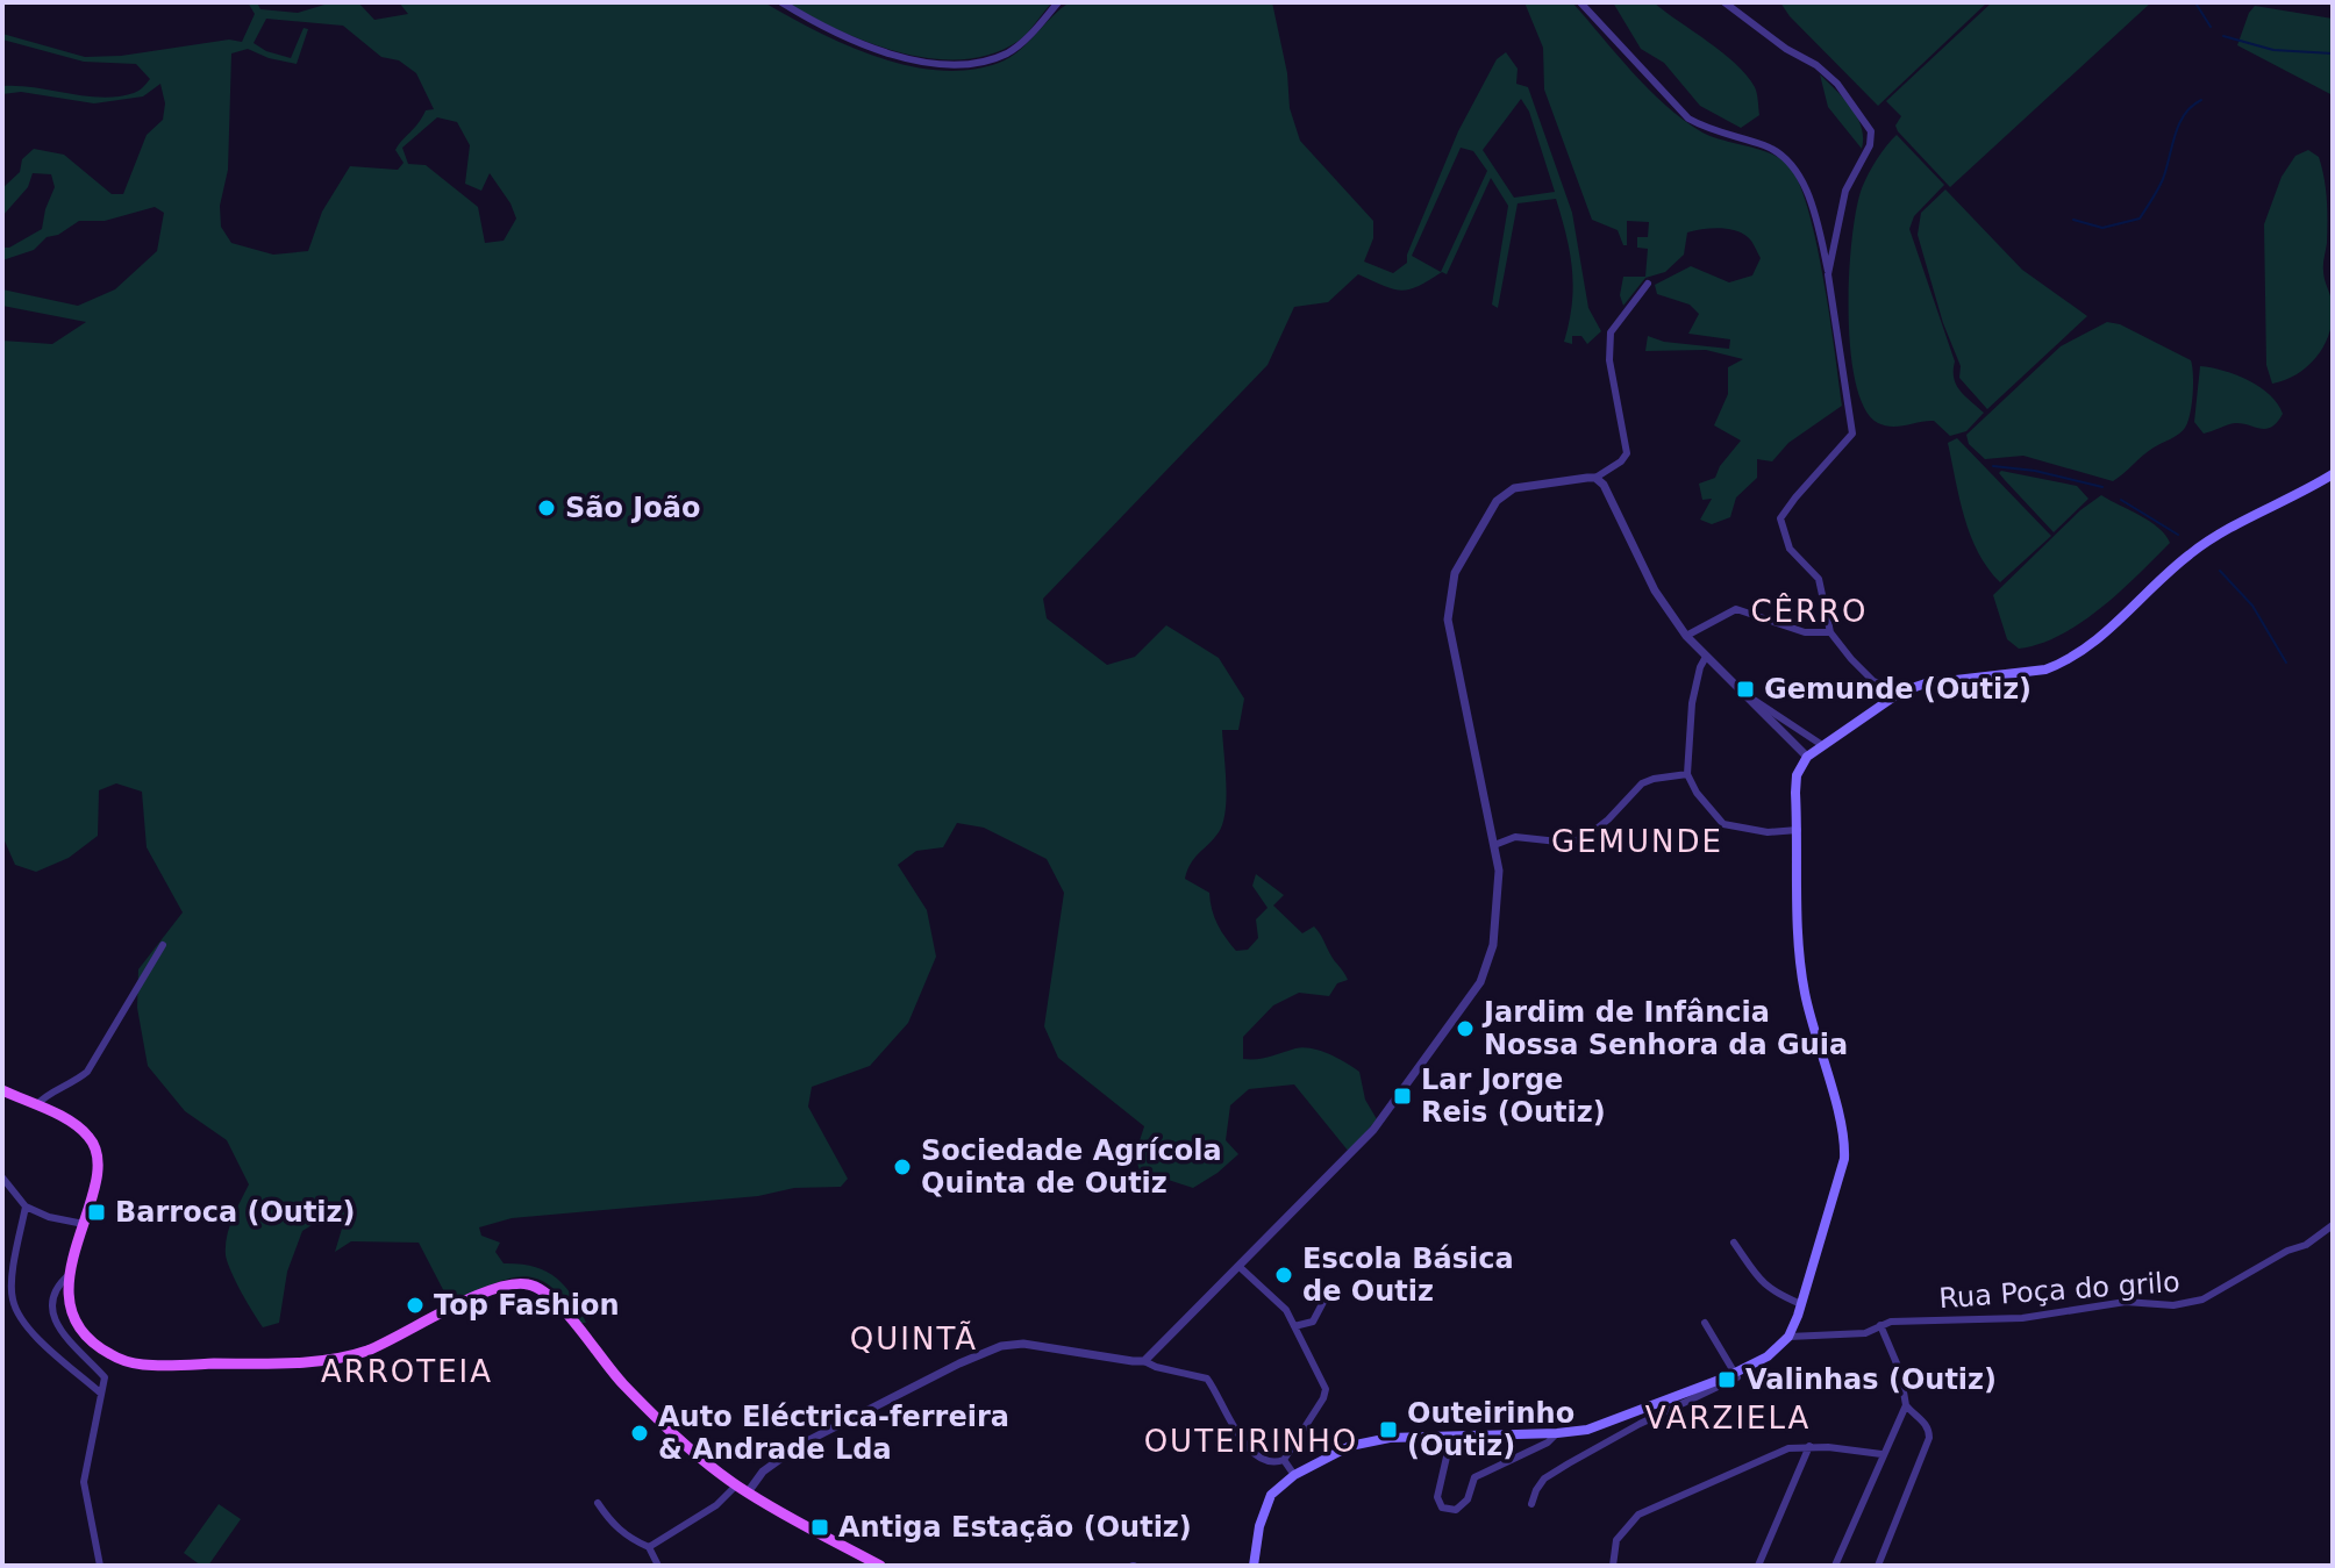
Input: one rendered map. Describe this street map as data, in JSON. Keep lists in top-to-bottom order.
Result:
{
  "streets": {
    "street": ["Rua Poça do grilo"]
  },
  "districts": [
    "CÊRRO",
    "GEMUNDE",
    "QUINTÃ",
    "ARROTEIA",
    "VARZIELA",
    "OUTEIRINHO"
  ],
  "places": {
    "other": [
      "São João",
      "Jardim de Infância Nossa Senhora da Guia",
      "Sociedade Agrícola Quinta de Outiz",
      "Escola Básica de Outiz",
      "Top Fashion",
      "Auto Eléctrica-ferreira & Andrade Lda"
    ],
    "transit": [
      "Gemunde (Outiz)",
      "Lar Jorge Reis (Outiz)",
      "Barroca (Outiz)",
      "Valinhas (Outiz)",
      "Outeirinho (Outiz)",
      "Antiga Estação (Outiz)"
    ]
  }
}
